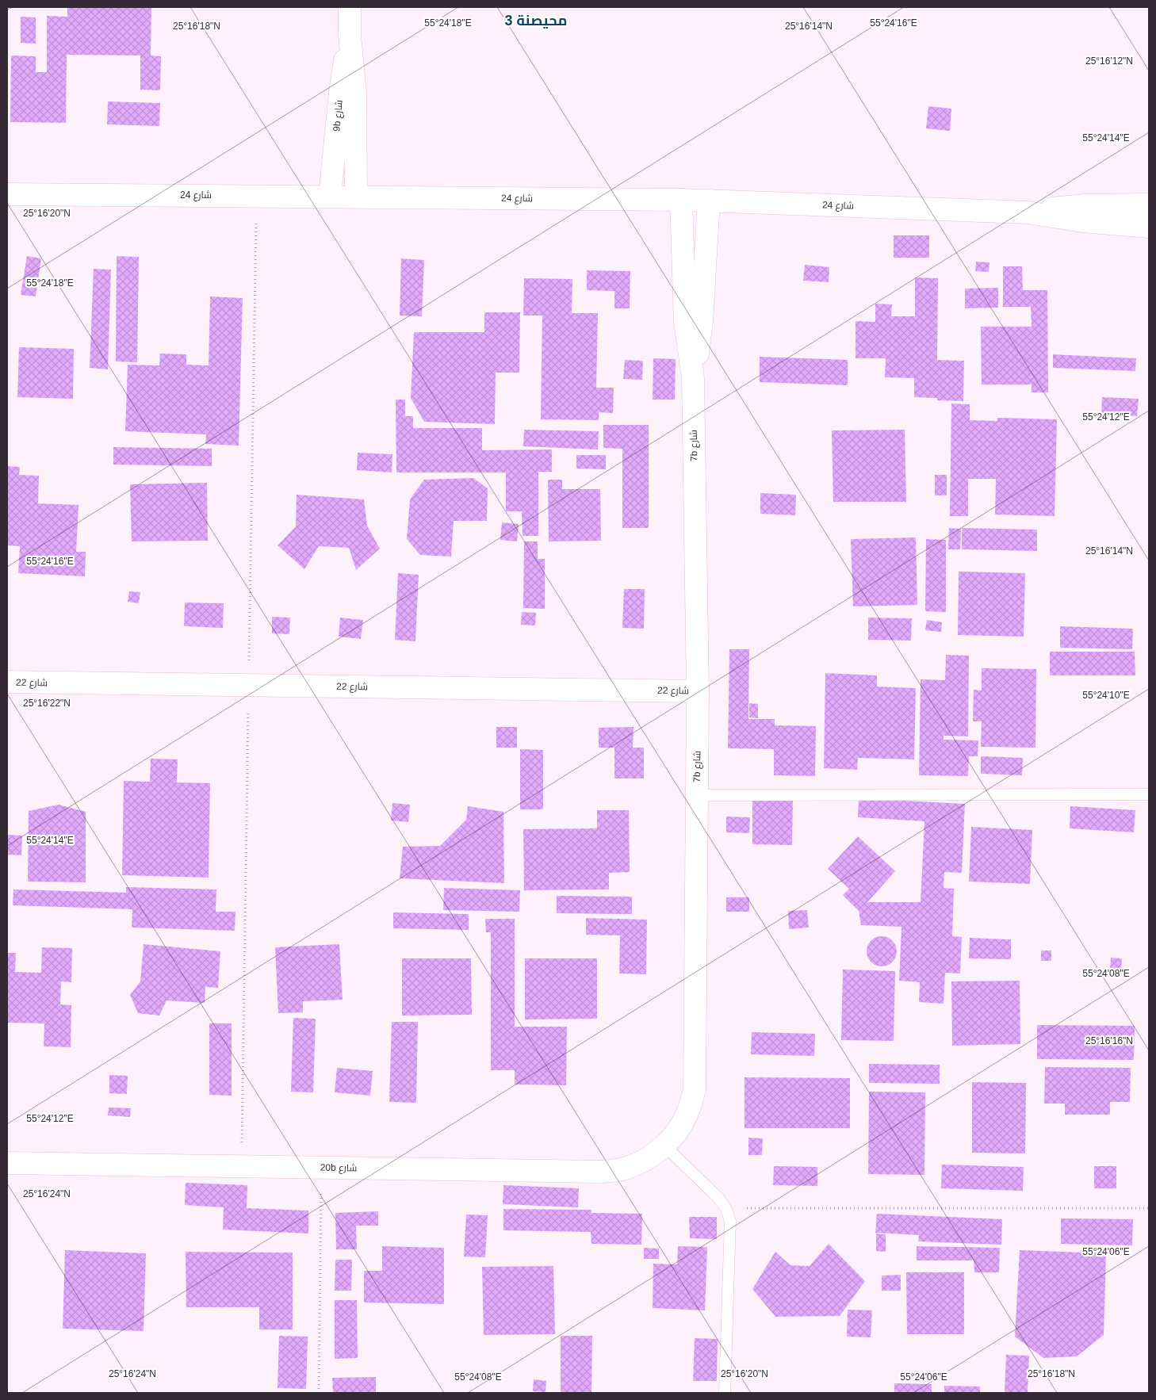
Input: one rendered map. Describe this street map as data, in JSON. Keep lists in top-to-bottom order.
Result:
{
  "streets": {
    "street": [
      "9b شارع",
      "شارع 24",
      "7b شارع",
      "شارع 22",
      "20b شارع"
    ]
  },
  "crossings": [
    ["9b شارع", "شارع 24"],
    ["شارع 24", "7b شارع"],
    ["7b شارع", "شارع 22"],
    ["7b شارع", "20b شارع"]
  ],
  "districts": ["محيصنة 3"],
  "coordinates": [
    "55°24'18\"E",
    "55°24'16\"E",
    "25°16'18\"N",
    "25°16'14\"N",
    "25°16'12\"N",
    "55°24'14\"E",
    "25°16'20\"N",
    "55°24'12\"E",
    "55°24'10\"E",
    "25°16'22\"N",
    "55°24'08\"E",
    "25°16'16\"N",
    "25°16'24\"N",
    "55°24'06\"E"
  ]
}
